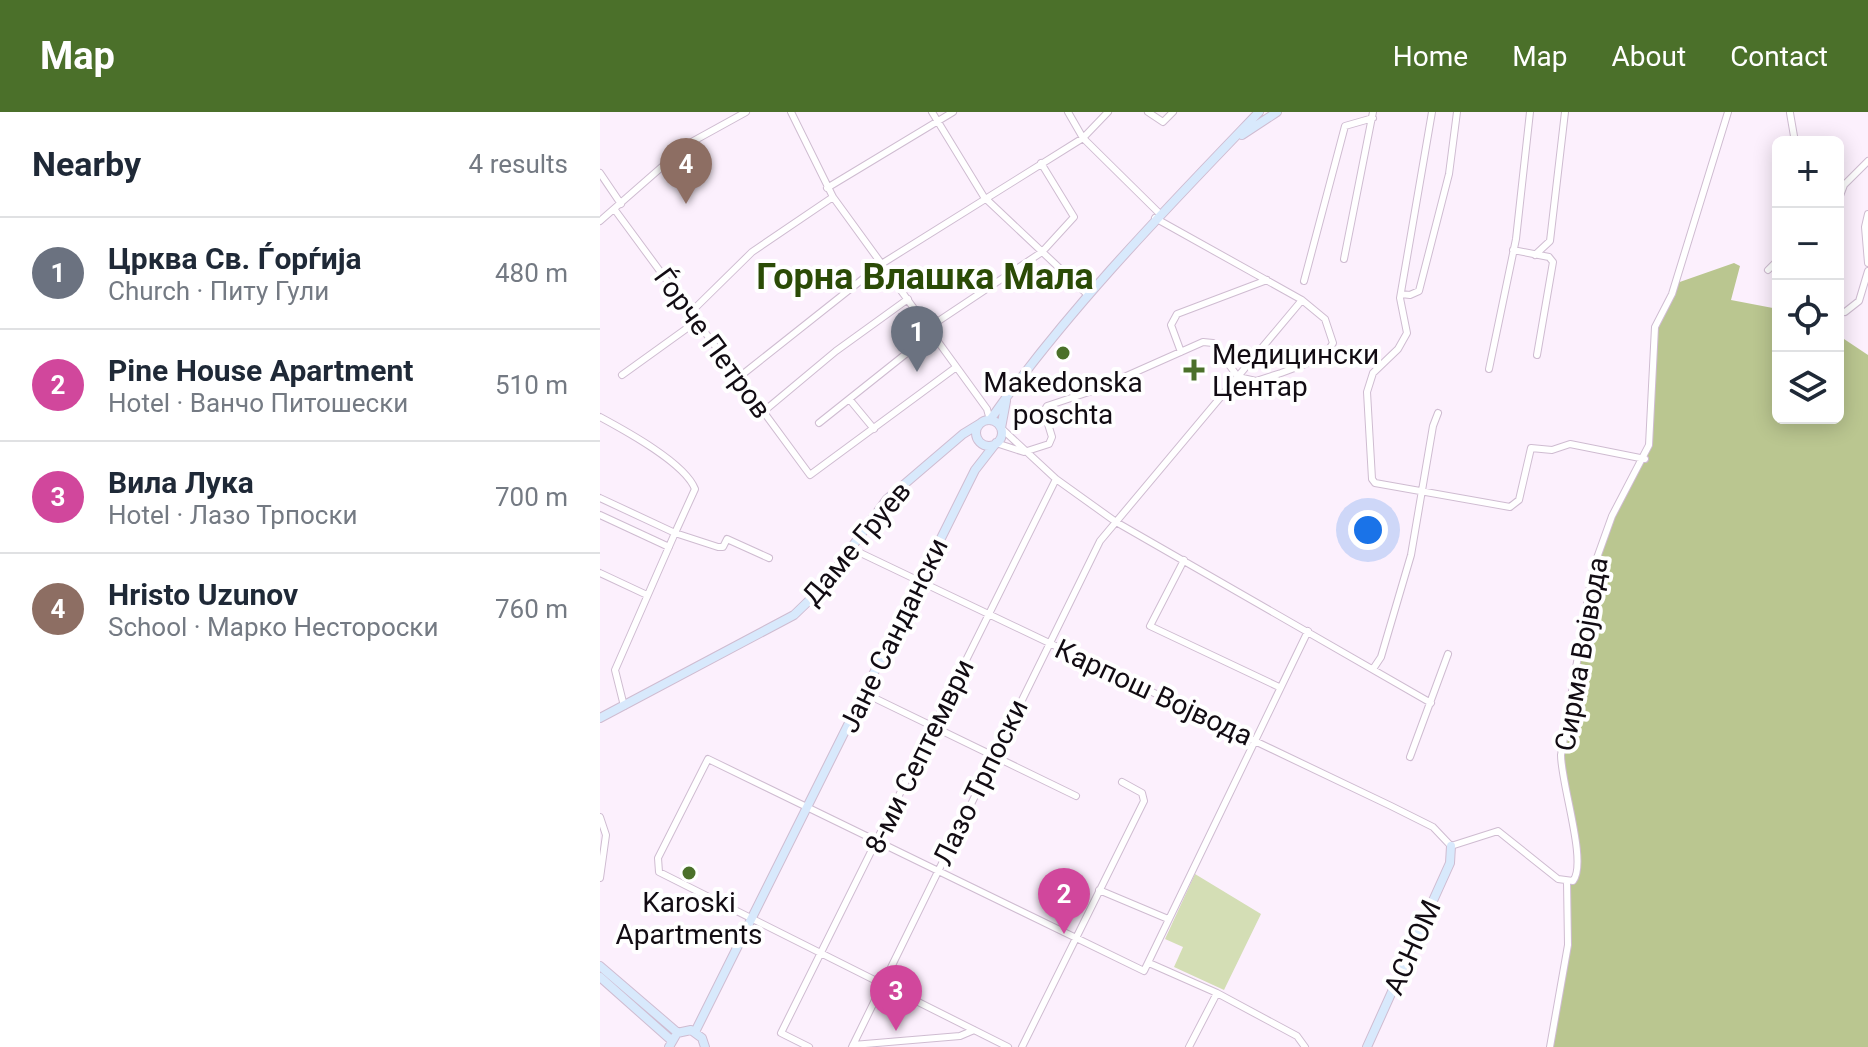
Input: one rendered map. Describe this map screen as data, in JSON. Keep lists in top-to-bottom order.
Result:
{
  "streets": {
    "street": [
      "Ѓорче Петров",
      "Даме Груев",
      "Јане Сандански",
      "Сирма Војвода",
      "Карпош Војвода",
      "8-ми Септември",
      "Лазо Трпоски",
      "АСНОМ"
    ]
  },
  "crossings": [
    ["Даме Груев", "Јане Сандански"],
    ["Даме Груев", "Карпош Војвода"],
    ["Јане Сандански", "Карпош Војвода"],
    ["Карпош Војвода", "8-ми Септември"],
    ["Карпош Војвода", "Лазо Трпоски"],
    ["Карпош Војвода", "АСНОМ"]
  ],
  "districts": ["Горна Влашка Мала"],
  "places": {
    "other": ["Makedonska poschta", "Karoski Apartments"],
    "health": ["Медицински Центар"]
  },
  "page": {
    "header": "Map",
    "nav": [
      "Home",
      "Map",
      "About",
      "Contact"
    ],
    "heading": ["Nearby", "4 results"],
    "map_buttons": ["+", "−"],
    "pins": [
      "4",
      "1",
      "2",
      "3"
    ],
    "list": [
      {
        "mark": "1",
        "name": "Црква Св. Ѓoрѓијa",
        "note": "Church · Питу Гули",
        "value": "480 m"
      },
      {
        "mark": "2",
        "name": "Pine House Apartment",
        "note": "Hotel · Ванчо Питошески",
        "value": "510 m"
      },
      {
        "mark": "3",
        "name": "Вила Лука",
        "note": "Hotel · Лазо Трпоски",
        "value": "700 m"
      },
      {
        "mark": "4",
        "name": "Hristo Uzunov",
        "note": "School · Марко Нестороски",
        "value": "760 m"
      }
    ]
  }
}
